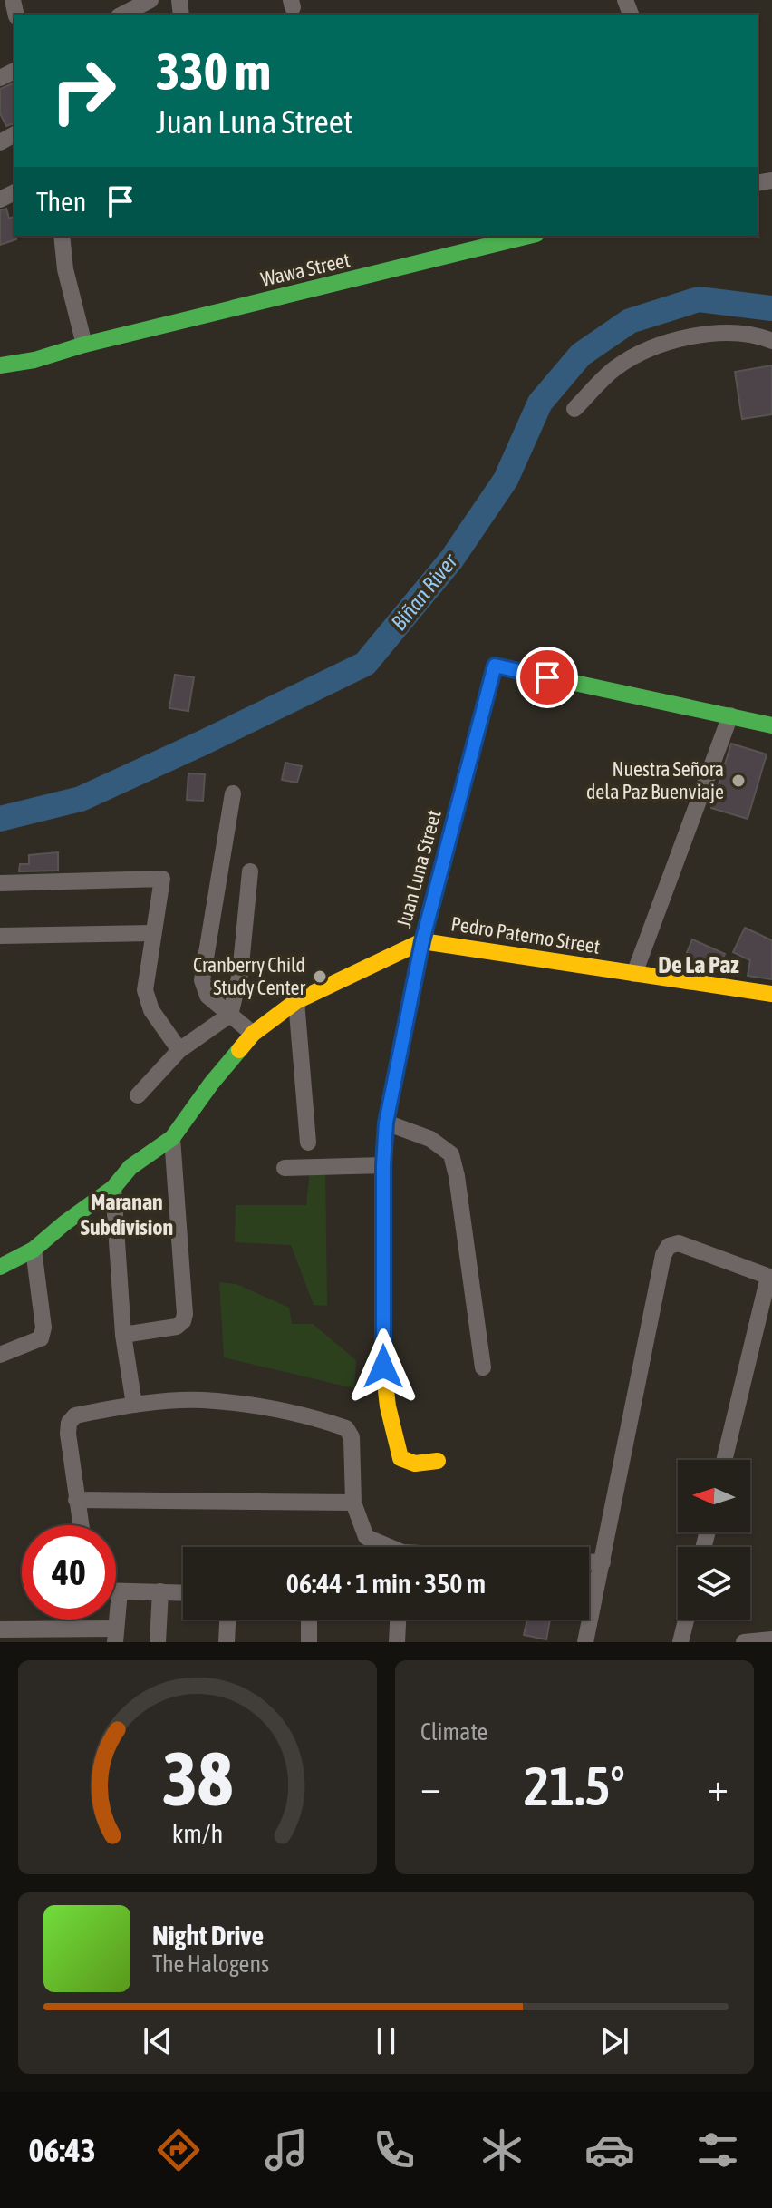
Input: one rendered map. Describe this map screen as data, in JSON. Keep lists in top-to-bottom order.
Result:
{
  "streets": {
    "street": ["Wawa Street", "Juan Luna Street", "Pedro Paterno Street"]
  },
  "crossings": [
    ["Juan Luna Street", "Pedro Paterno Street"]
  ],
  "districts": ["De La Paz", "Maranan Subdivision"],
  "water": ["Biñan River"],
  "places": ["Nuestra Señora dela Paz Buenviaje", "Cranberry Child Study Center"],
  "north": "left",
  "page": {
    "turn": ["330 m", "Juan Luna Street"],
    "then": "Then",
    "limit": "40",
    "trip": "06:44 · 1 min · 350 m",
    "tile": "Climate",
    "heat": ["−", "21.5°", "+"],
    "song": ["Night Drive", "The Halogens"],
    "tabs": "06:43",
    "gauge": ["38", "km/h"]
  }
}
